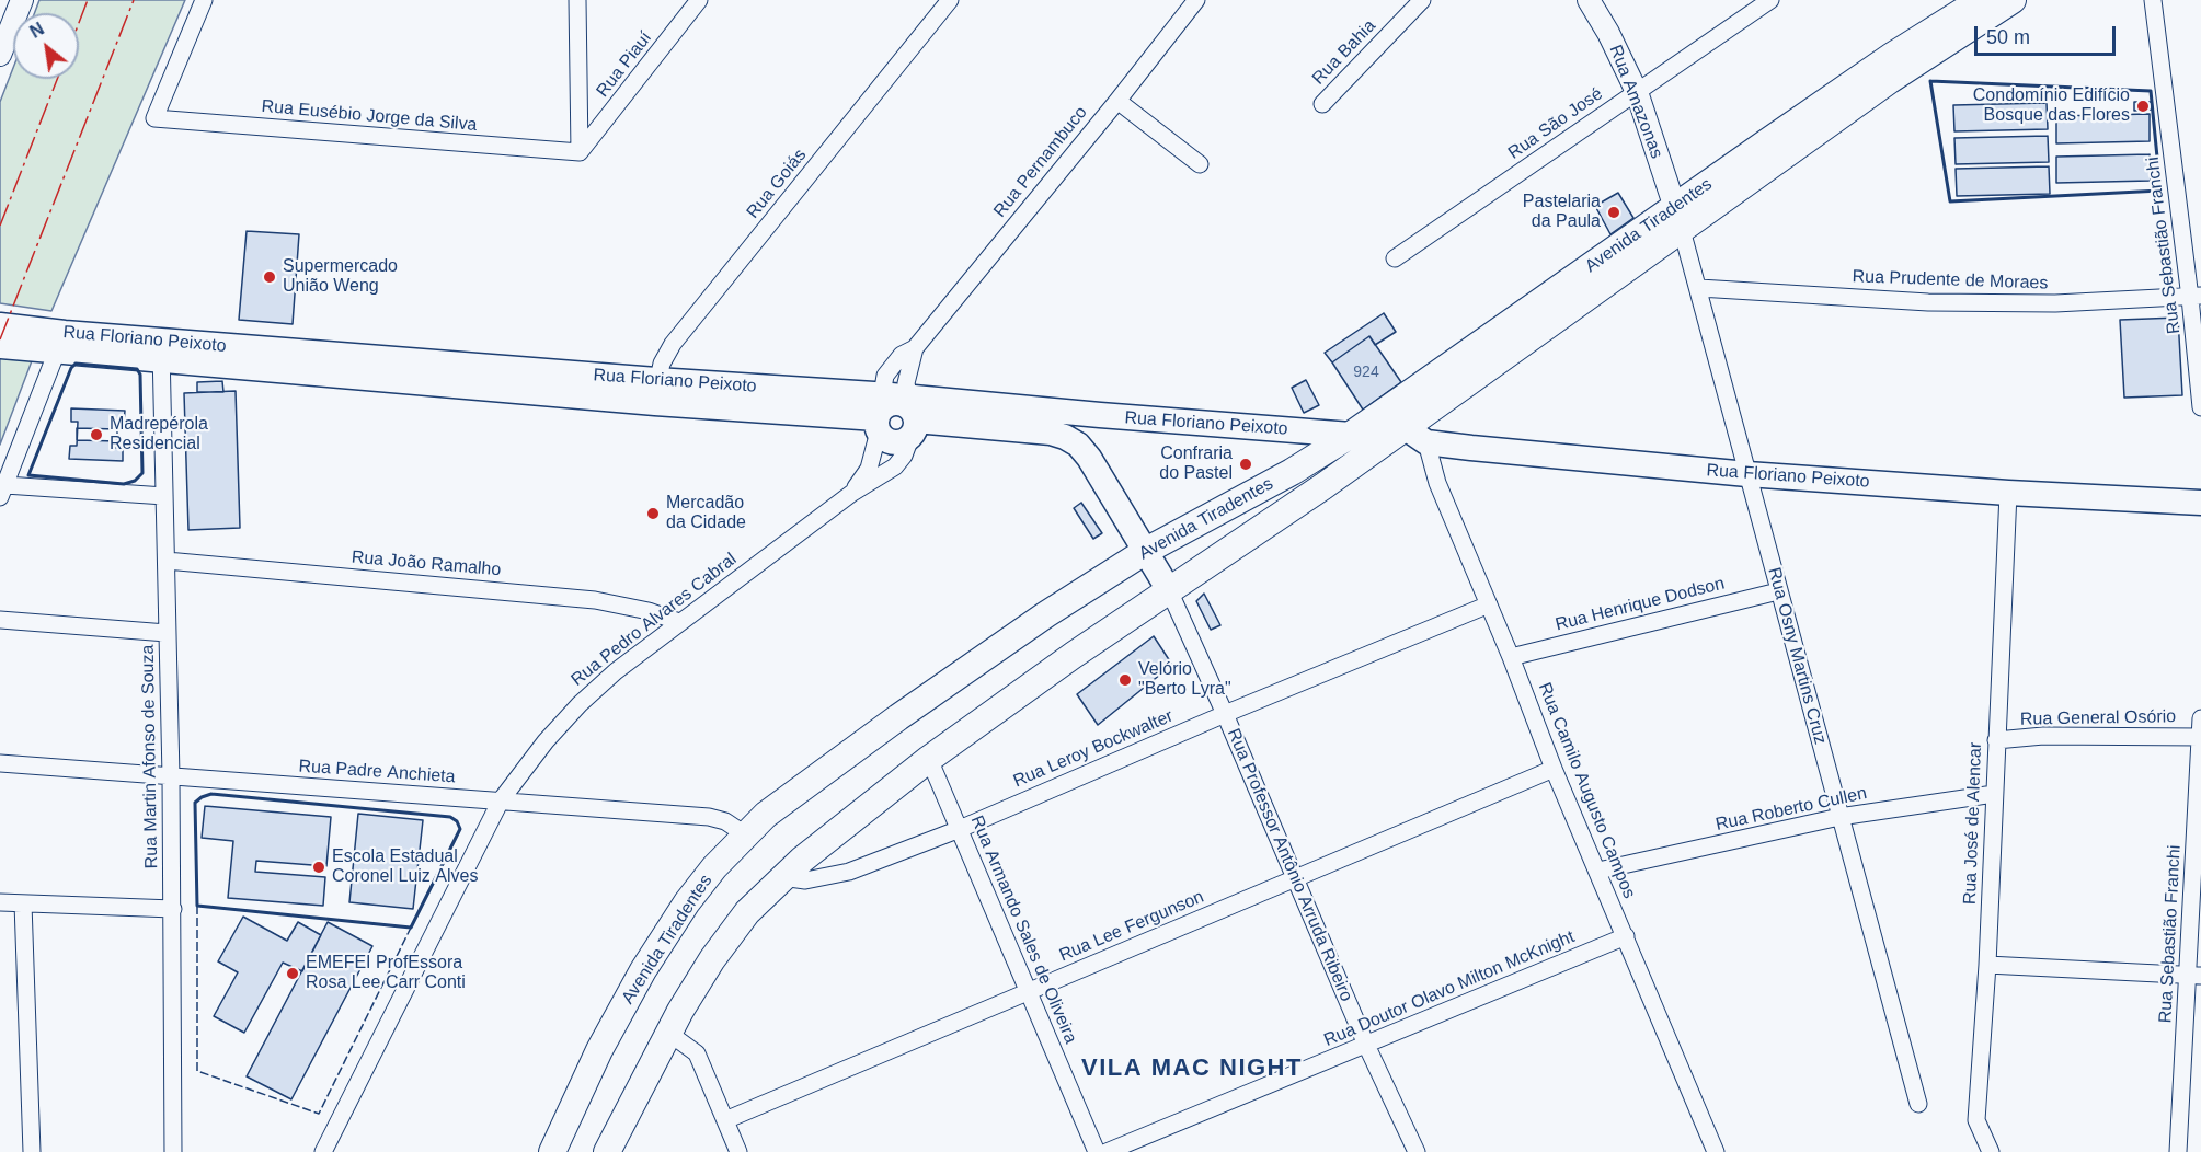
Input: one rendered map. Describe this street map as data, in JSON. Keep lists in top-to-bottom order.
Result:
{
  "streets": {
    "main road": ["Avenida Tiradentes", "Rua Floriano Peixoto", "Rua Professor Antônio Arruda Ribeiro"],
    "street": [
      "Rua Bahia",
      "Rua Piauí",
      "Rua Amazonas",
      "Rua Eusébio Jorge da Silva",
      "Rua São José",
      "Rua Pernambuco",
      "Rua Goiás",
      "Rua Sebastião Franchi",
      "Rua Prudente de Moraes",
      "Rua João Ramalho",
      "Rua Henrique Dodson",
      "Rua Pedro Alvares Cabral",
      "Rua Osny Martins Cruz",
      "Rua General Osório",
      "Rua Leroy Bockwalter",
      "Rua Martin Afonso de Souza",
      "Rua Padre Anchieta",
      "Rua Camilo Augusto Campos",
      "Rua Roberto Cullen",
      "Rua José de Alencar",
      "Rua Lee Fergunson",
      "Rua Armando Sales de Oliveira",
      "Rua Doutor Olavo Milton McKnight"
    ]
  },
  "crossings": [
    ["Rua Piauí", "Rua Eusébio Jorge da Silva"],
    ["Rua Amazonas", "Rua São José"],
    ["Rua Amazonas", "Avenida Tiradentes"],
    ["Rua Amazonas", "Rua Osny Martins Cruz"],
    ["Rua Pernambuco", "Rua Floriano Peixoto"],
    ["Rua Pernambuco", "Rua Pedro Alvares Cabral"],
    ["Rua Goiás", "Rua Floriano Peixoto"],
    ["Avenida Tiradentes", "Rua Floriano Peixoto"],
    ["Avenida Tiradentes", "Rua Osny Martins Cruz"],
    ["Avenida Tiradentes", "Rua Leroy Bockwalter"],
    ["Avenida Tiradentes", "Rua Padre Anchieta"],
    ["Avenida Tiradentes", "Rua Camilo Augusto Campos"],
    ["Avenida Tiradentes", "Rua Professor Antônio Arruda Ribeiro"],
    ["Avenida Tiradentes", "Rua Armando Sales de Oliveira"],
    ["Rua Sebastião Franchi", "Rua Prudente de Moraes"],
    ["Rua Sebastião Franchi", "Rua General Osório"],
    ["Rua Prudente de Moraes", "Rua Osny Martins Cruz"],
    ["Rua Floriano Peixoto", "Rua Pedro Alvares Cabral"],
    ["Rua Floriano Peixoto", "Rua Osny Martins Cruz"],
    ["Rua Floriano Peixoto", "Rua Martin Afonso de Souza"],
    ["Rua Floriano Peixoto", "Rua Camilo Augusto Campos"],
    ["Rua Floriano Peixoto", "Rua José de Alencar"],
    ["Rua Floriano Peixoto", "Rua Professor Antônio Arruda Ribeiro"],
    ["Rua João Ramalho", "Rua Pedro Alvares Cabral"],
    ["Rua João Ramalho", "Rua Martin Afonso de Souza"],
    ["Rua Henrique Dodson", "Rua Osny Martins Cruz"],
    ["Rua Henrique Dodson", "Rua Camilo Augusto Campos"],
    ["Rua Pedro Alvares Cabral", "Rua Padre Anchieta"],
    ["Rua Osny Martins Cruz", "Rua Roberto Cullen"],
    ["Rua General Osório", "Rua José de Alencar"],
    ["Rua Leroy Bockwalter", "Rua Camilo Augusto Campos"],
    ["Rua Leroy Bockwalter", "Rua Professor Antônio Arruda Ribeiro"],
    ["Rua Leroy Bockwalter", "Rua Armando Sales de Oliveira"],
    ["Rua Martin Afonso de Souza", "Rua Padre Anchieta"],
    ["Rua Camilo Augusto Campos", "Rua Roberto Cullen"],
    ["Rua Camilo Augusto Campos", "Rua Lee Fergunson"],
    ["Rua Camilo Augusto Campos", "Rua Doutor Olavo Milton McKnight"],
    ["Rua Roberto Cullen", "Rua José de Alencar"],
    ["Rua Professor Antônio Arruda Ribeiro", "Rua Lee Fergunson"],
    ["Rua Professor Antônio Arruda Ribeiro", "Rua Doutor Olavo Milton McKnight"],
    ["Rua Lee Fergunson", "Rua Armando Sales de Oliveira"]
  ],
  "districts": ["VILA MAC NIGHT"],
  "places": [
    "Condomínio Edifício Bosque das Flores",
    "Pastelaria da Paula",
    "Supermercado União Weng",
    "Madrepérola Residencial",
    "Confraria do Pastel",
    "Mercadão da Cidade",
    "Velório \"Berto Lyra\"",
    "Escola Estadual Coronel Luiz Alves",
    "EMEFEI ProfEssora Rosa Lee Carr Conti"
  ],
  "house_numbers": ["924"],
  "scale_bar": "50 m",
  "north": "top left"
}
